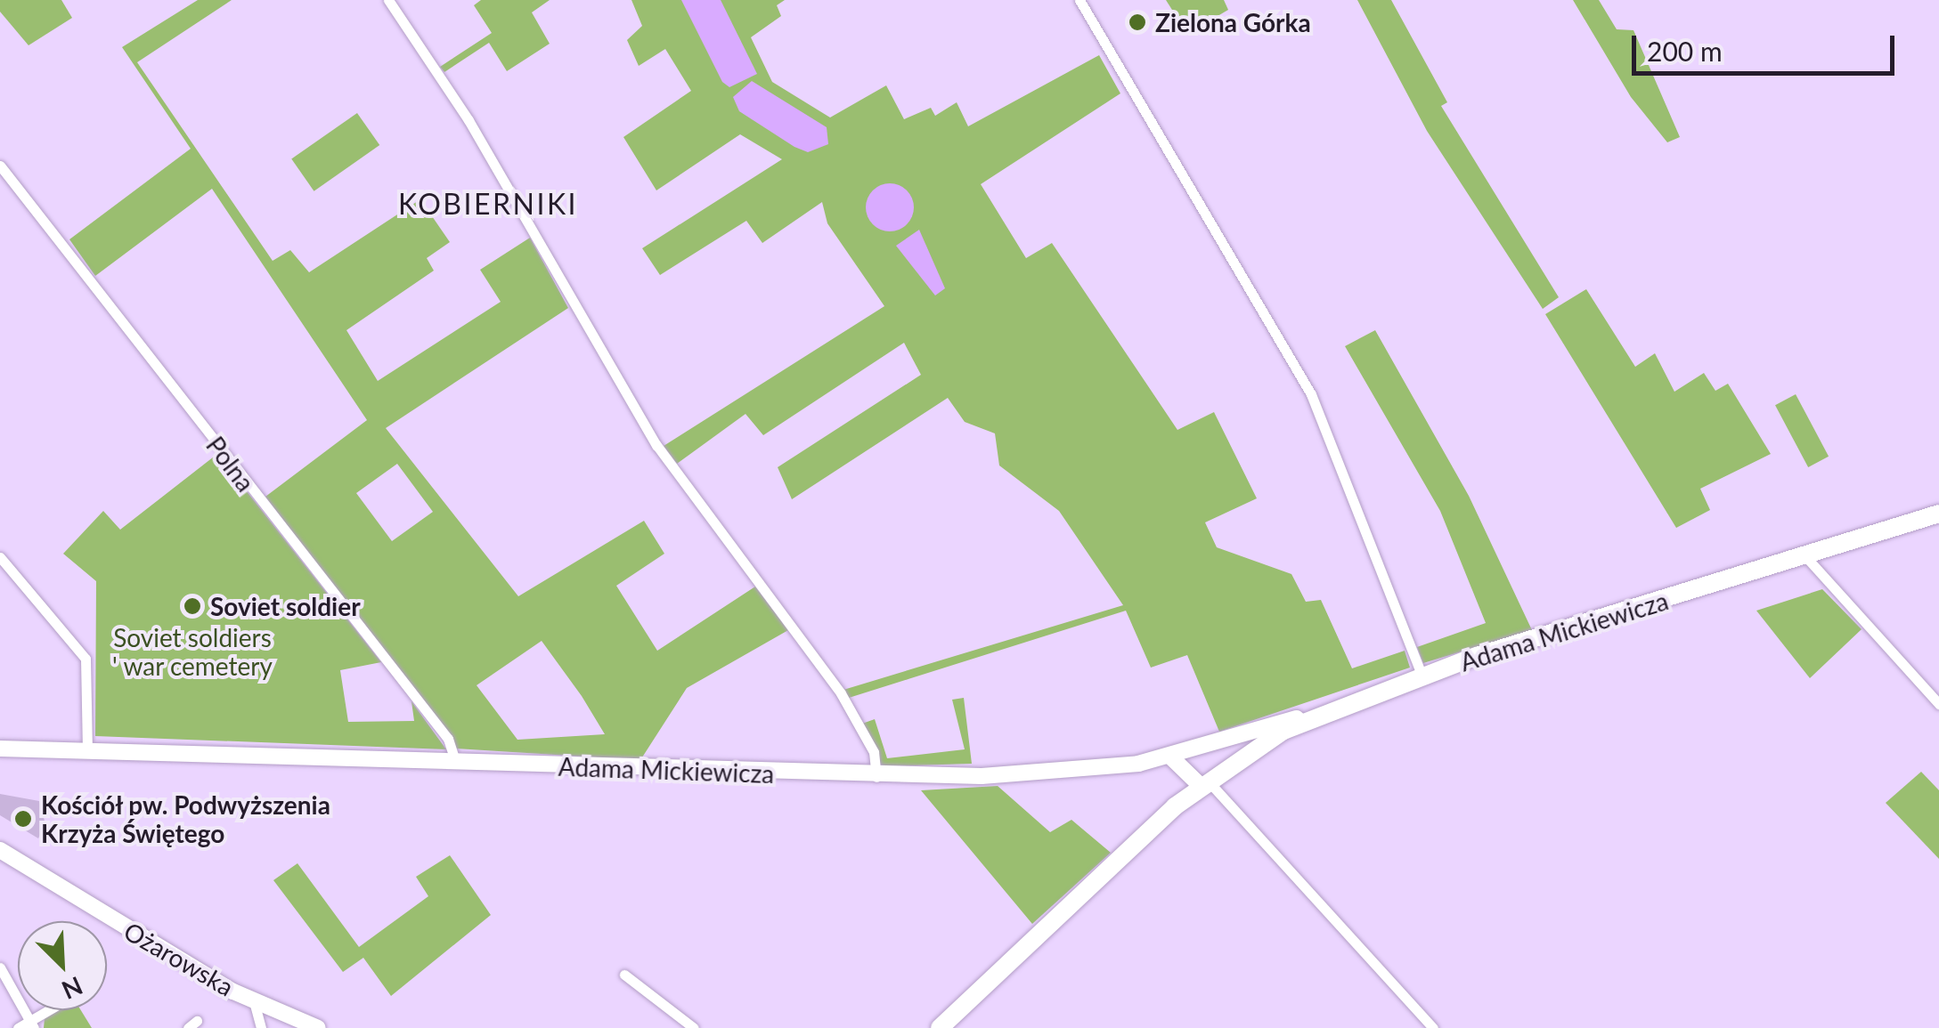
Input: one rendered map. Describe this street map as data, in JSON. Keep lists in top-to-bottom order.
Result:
{
  "streets": {
    "main road": ["Adama Mickiewicza"],
    "street": ["Polna", "Ożarowska"]
  },
  "crossings": [
    ["Polna", "Adama Mickiewicza"]
  ],
  "districts": ["KOBIERNIKI"],
  "parks": ["Soviet soldiers ' war cemetery"],
  "places": ["Zielona Górka", "Soviet soldier", "Kościół pw. Podwyższenia Krzyża Świętego"],
  "scale_bar": "200 m",
  "north": "bottom right"
}
